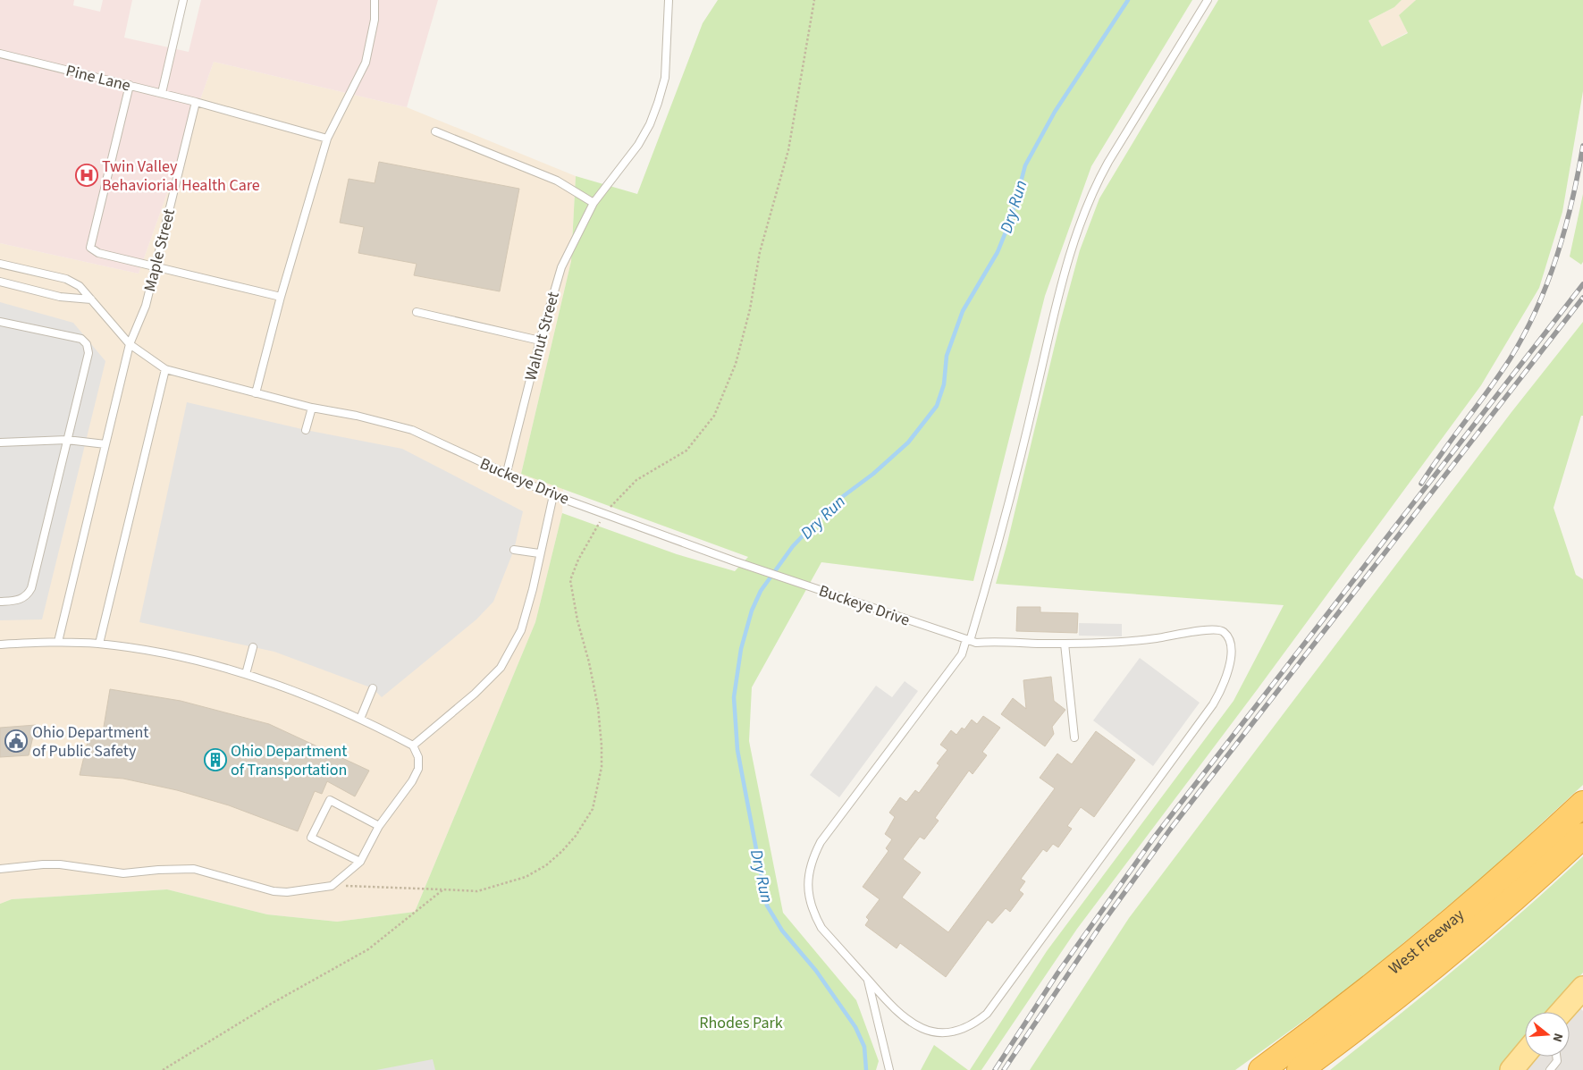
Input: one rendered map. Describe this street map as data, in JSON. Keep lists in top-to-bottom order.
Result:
{
  "streets": {
    "highway": ["West Freeway"],
    "lane": [
      "Pine Lane",
      "Maple Street",
      "Walnut Street",
      "Buckeye Drive"
    ]
  },
  "crossings": [
    ["Pine Lane", "Maple Street"],
    ["Maple Street", "Buckeye Drive"],
    ["Walnut Street", "Buckeye Drive"]
  ],
  "water": ["Dry Run"],
  "parks": ["Rhodes Park"],
  "places": {
    "hospital": ["Twin Valley Behaviorial Health Care"],
    "public building": ["Ohio Department of Public Safety"],
    "building": ["Ohio Department of Transportation"]
  },
  "north": "right"
}
